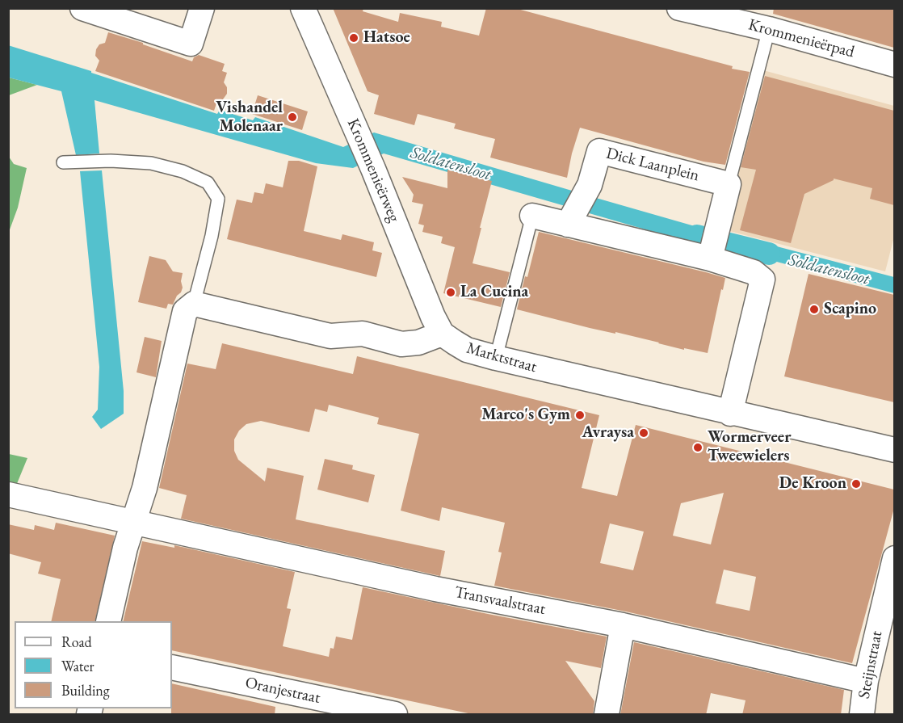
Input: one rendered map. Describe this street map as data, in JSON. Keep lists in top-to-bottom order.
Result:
{
  "streets": {
    "street": [
      "Krommenieërpad",
      "Dick Laanplein",
      "Krommenieërweg",
      "Marktstraat",
      "Transvaalstraat",
      "Steijnstraat",
      "Oranjestraat"
    ]
  },
  "crossings": [
    ["Krommenieërweg", "Marktstraat"],
    ["Transvaalstraat", "Steijnstraat"]
  ],
  "water": ["Soldatensloot"],
  "places": [
    "Hatsoe",
    "Vishandel Molenaar",
    "La Cucina",
    "Scapino",
    "Marco's Gym",
    "Avraysa",
    "Wormerveer Tweewielers",
    "De Kroon"
  ],
  "legend": ["Road", "Water", "Building"]
}
